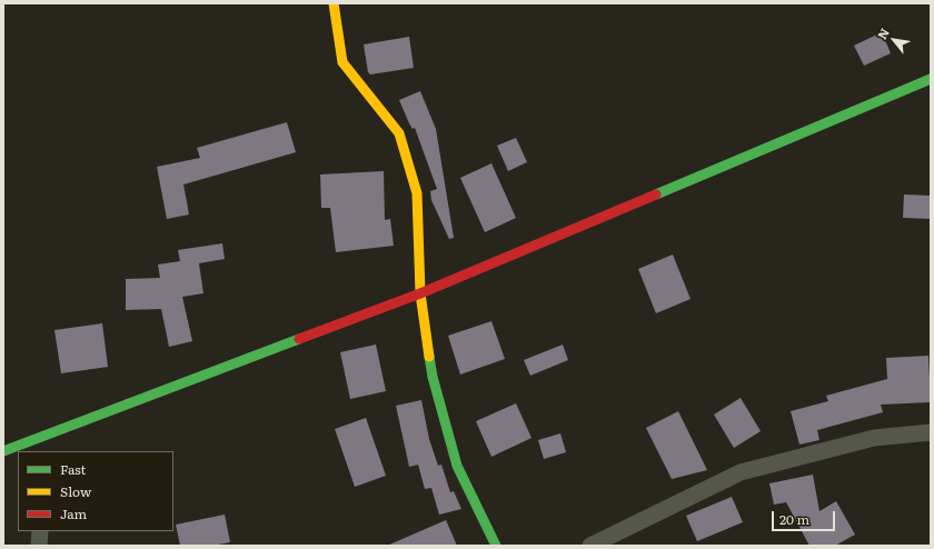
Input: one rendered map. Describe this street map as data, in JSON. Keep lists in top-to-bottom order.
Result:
{
  "legend": ["Fast", "Slow", "Jam"],
  "scale_bar": "20 m",
  "north": "top left"
}
